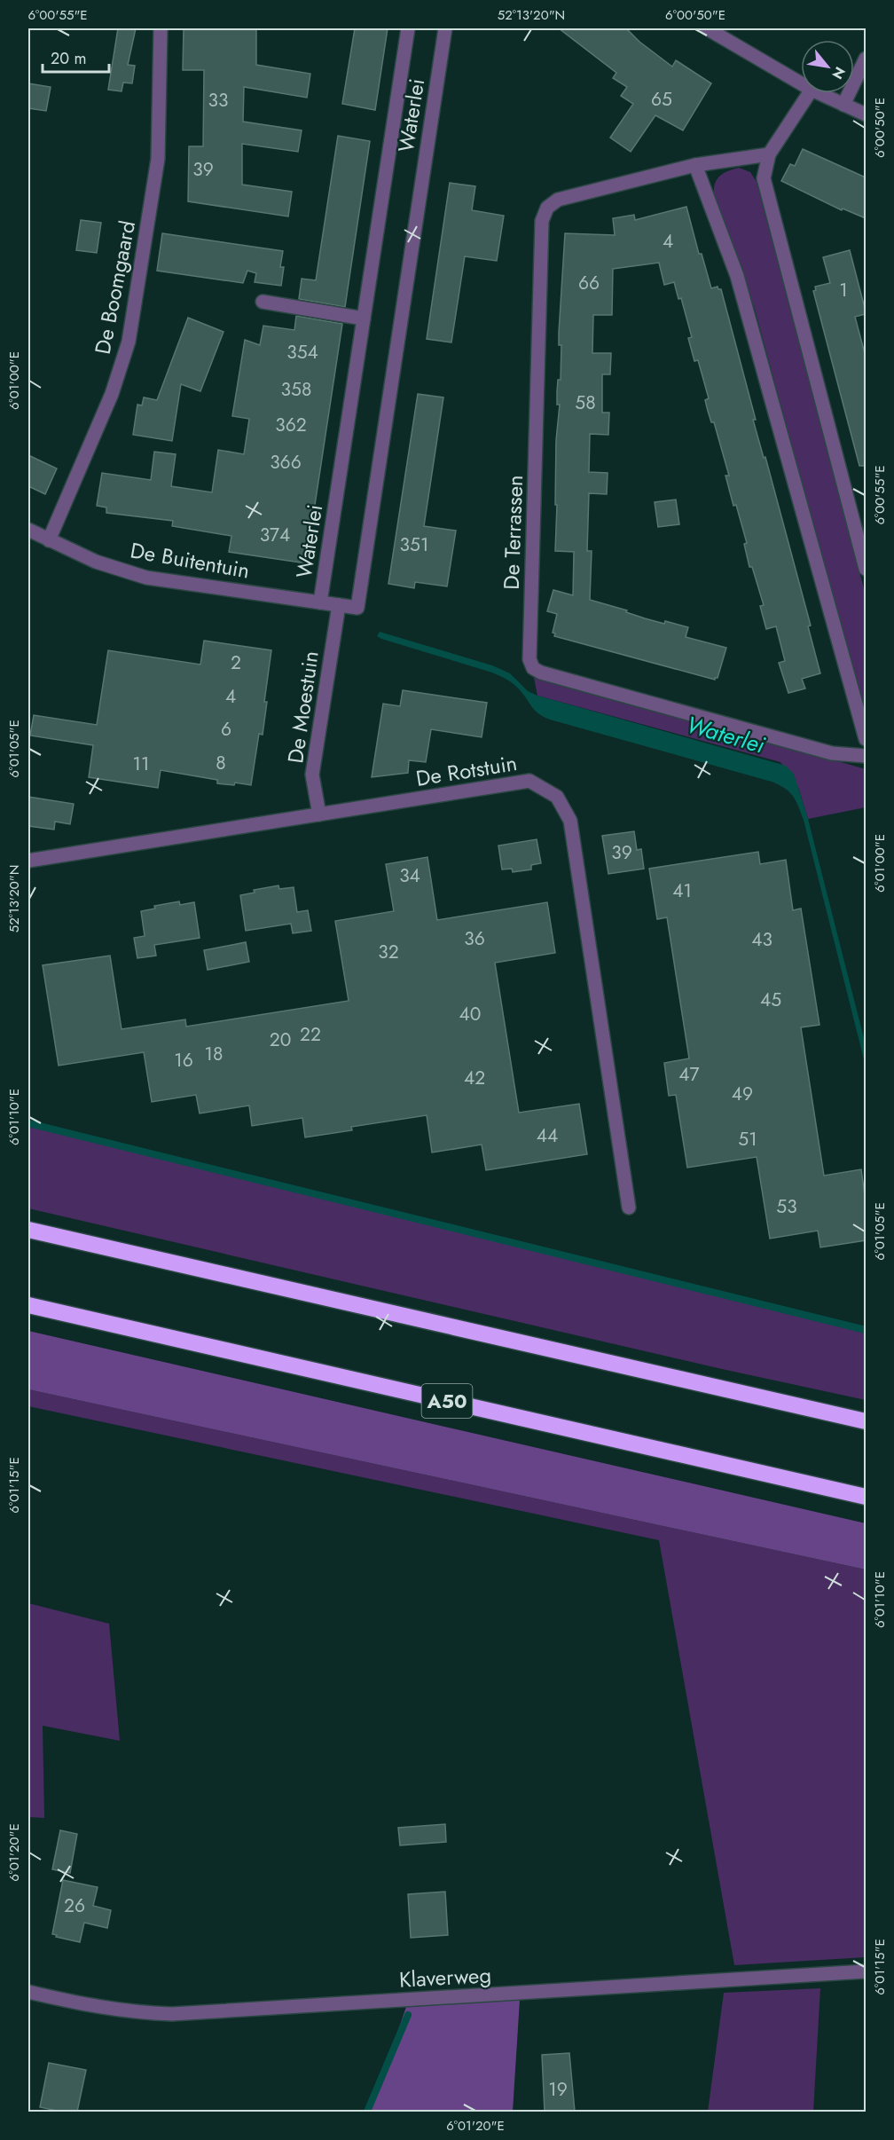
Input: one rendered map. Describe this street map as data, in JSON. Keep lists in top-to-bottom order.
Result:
{
  "streets": {
    "highway": ["A50"],
    "street": [
      "Waterlei",
      "De Boomgaard",
      "De Terrassen",
      "De Buitentuin",
      "De Moestuin",
      "De Rotstuin",
      "Klaverweg"
    ]
  },
  "crossings": [
    ["Waterlei", "De Buitentuin"],
    ["Waterlei", "De Moestuin"],
    ["De Boomgaard", "De Buitentuin"],
    ["De Moestuin", "De Rotstuin"]
  ],
  "water": ["Waterlei"],
  "house_numbers": [
    "65",
    "33",
    "39",
    "4",
    "66",
    "1",
    "354",
    "358",
    "58",
    "362",
    "366",
    "374",
    "351",
    "2",
    "4",
    "6",
    "8",
    "11",
    "39",
    "34",
    "41",
    "36",
    "43",
    "32",
    "45",
    "40",
    "22",
    "20",
    "18",
    "16",
    "47",
    "42",
    "49",
    "44",
    "51",
    "53",
    "26",
    "19"
  ],
  "scale_bar": "20 m",
  "north": "bottom right",
  "coordinates": [
    "6°00'55\"E",
    "52°13'20\"N",
    "6°00'50\"E",
    "6°01'00\"E",
    "6°01'05\"E",
    "6°01'10\"E",
    "6°01'15\"E",
    "6°01'20\"E"
  ]
}
